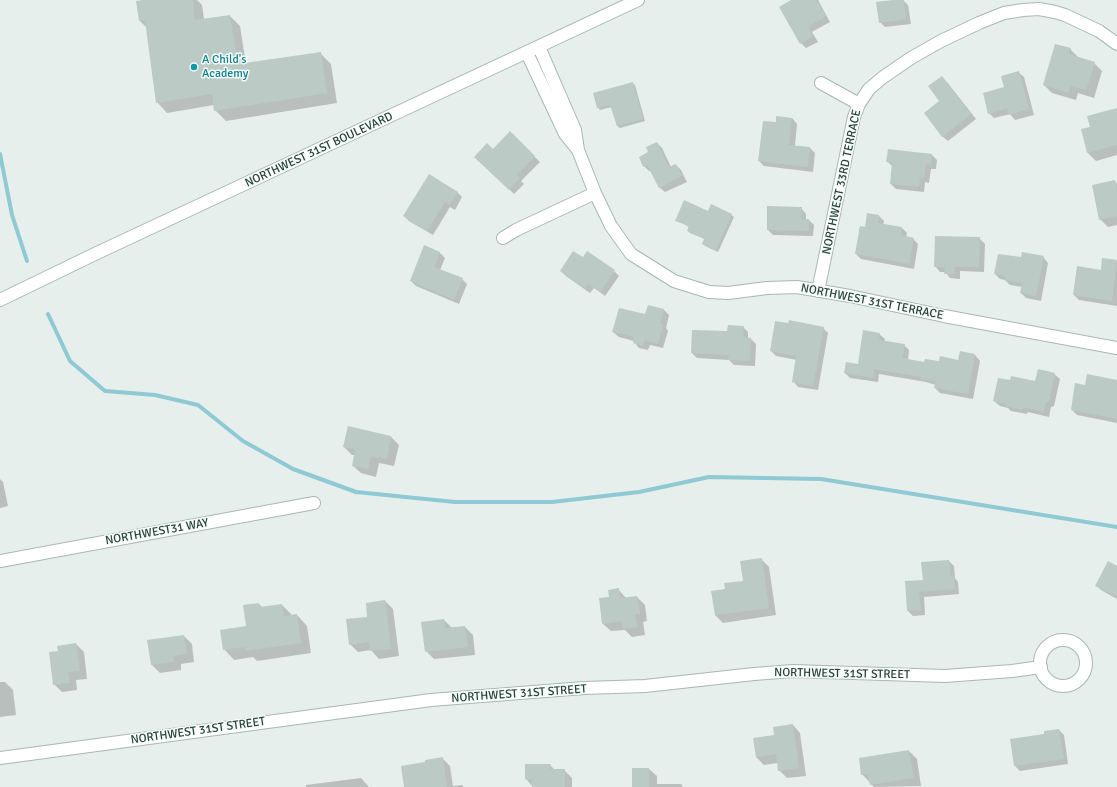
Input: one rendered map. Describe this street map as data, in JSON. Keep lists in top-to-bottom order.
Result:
{
  "streets": {
    "street": [
      "NORTHWEST 31ST BOULEVARD",
      "NORTHWEST 33RD TERRACE",
      "NORTHWEST 31ST TERRACE",
      "NORTHWEST31 WAY",
      "NORTHWEST 31ST STREET"
    ]
  },
  "crossings": [
    ["NORTHWEST 31ST BOULEVARD", "NORTHWEST 31ST TERRACE"],
    ["NORTHWEST 33RD TERRACE", "NORTHWEST 31ST TERRACE"]
  ],
  "places": ["A Child's Academy"]
}
